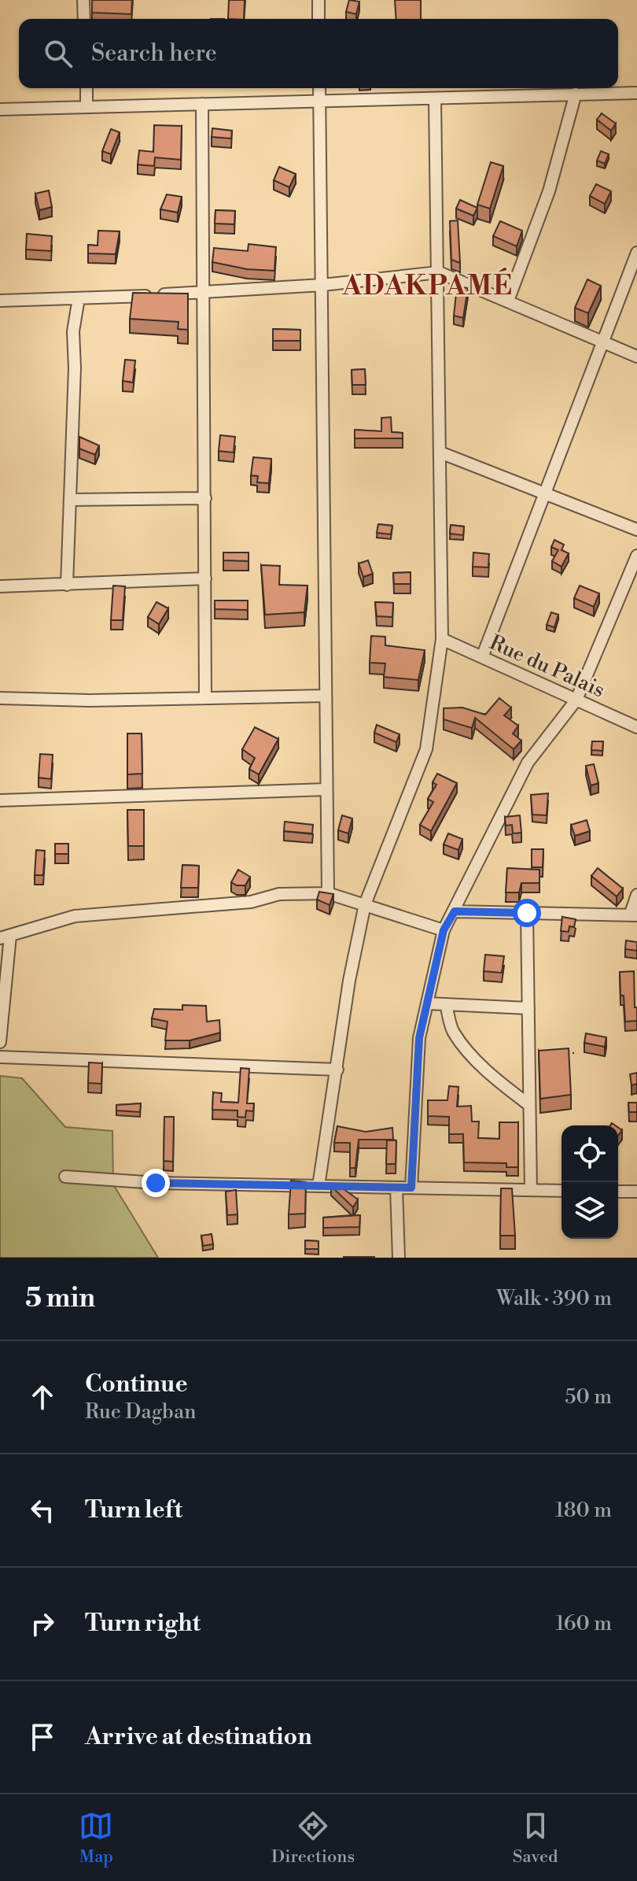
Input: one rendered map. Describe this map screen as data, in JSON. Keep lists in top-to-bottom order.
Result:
{
  "streets": {
    "street": ["Rue du Palais"]
  },
  "districts": ["ADAKPAMÉ"],
  "page": {
    "search": "Search here",
    "heading": ["5 min", "Walk · 390 m"],
    "list": [
      ["Continue", "Rue Dagban", "50 m"],
      ["Turn left", "180 m"],
      ["Turn right", "160 m"],
      "Arrive at destination"
    ],
    "nav": ["Map", "Directions", "Saved"]
  }
}
